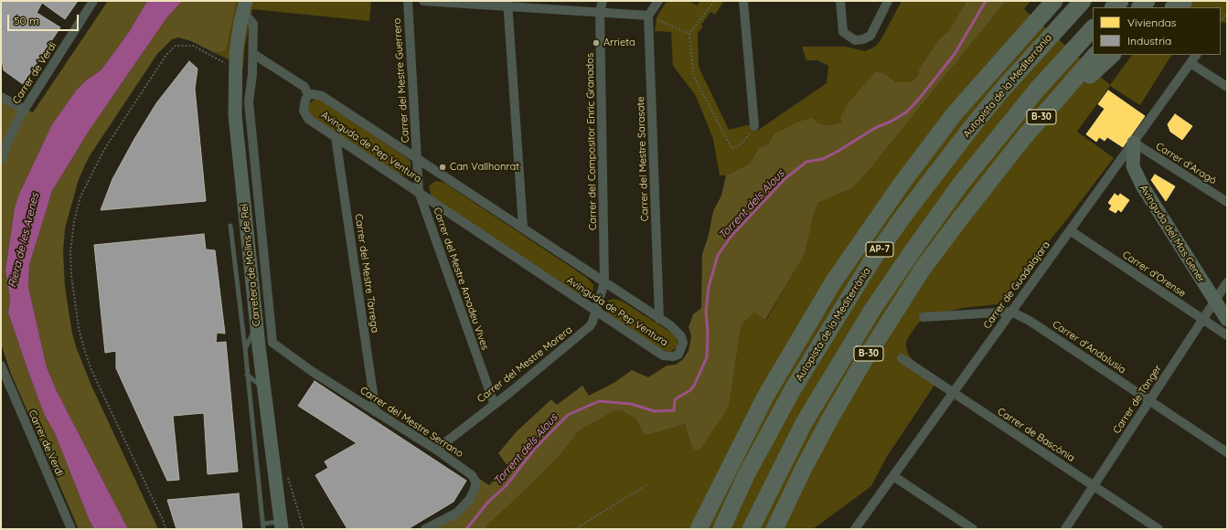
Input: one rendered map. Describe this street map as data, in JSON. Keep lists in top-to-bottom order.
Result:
{
  "streets": {
    "highway": ["Autopista de la Mediterrània", "B-30", "AP-7"],
    "main road": ["Avinguda del Mas Gener", "Carretera de Molins de Rei"],
    "street": [
      "Carrer de Verdi",
      "Carrer del Mestre Guerrero",
      "Carrer del Compositor Enric Granados",
      "Avinguda de Pep Ventura",
      "Carrer del Mestre Sarasate",
      "Carrer d'Aragó",
      "Carrer del Mestre Tàrrega",
      "Carrer d'Orense",
      "Carrer del Mestre Amadeu Vives",
      "Carrer de Guadalajara",
      "Carrer d'Andalusia",
      "Carrer del Mestre Morera",
      "Carrer de Tànger",
      "Carrer del Mestre Serrano",
      "Carrer de Bascònia"
    ]
  },
  "crossings": [
    ["Carrer del Mestre Guerrero", "Avinguda de Pep Ventura"],
    ["Carrer del Mestre Guerrero", "Carrer del Mestre Amadeu Vives"],
    ["Carrer del Compositor Enric Granados", "Avinguda de Pep Ventura"],
    ["Carrer del Compositor Enric Granados", "Carrer del Mestre Morera"],
    ["Avinguda de Pep Ventura", "Carrer del Mestre Sarasate"],
    ["Avinguda de Pep Ventura", "Carrer del Mestre Tàrrega"],
    ["Avinguda de Pep Ventura", "Carrer del Mestre Amadeu Vives"],
    ["Avinguda de Pep Ventura", "Carrer del Mestre Morera"],
    ["Carrer d'Aragó", "Avinguda del Mas Gener"],
    ["Carrer d'Aragó", "Carrer de Guadalajara"],
    ["Avinguda del Mas Gener", "Carrer de Guadalajara"],
    ["Avinguda del Mas Gener", "Carrer de Tànger"],
    ["Carrer del Mestre Tàrrega", "Carrer del Mestre Serrano"],
    ["Carrer d'Orense", "Carrer de Guadalajara"],
    ["Carrer d'Orense", "Carrer de Tànger"],
    ["Carrer del Mestre Amadeu Vives", "Carrer del Mestre Morera"],
    ["Carrer de Guadalajara", "Carrer d'Andalusia"],
    ["Carrer de Guadalajara", "Carrer de Bascònia"],
    ["Carrer d'Andalusia", "Carrer de Tànger"],
    ["Carrer del Mestre Morera", "Carrer del Mestre Serrano"],
    ["Carrer de Tànger", "Carrer de Bascònia"]
  ],
  "water": ["Torrent dels Alous", "Riera de les Arenes"],
  "places": ["Arrieta", "Can Vallhonrat"],
  "legend": ["Viviendas", "Industria"],
  "scale_bar": "50 m"
}
